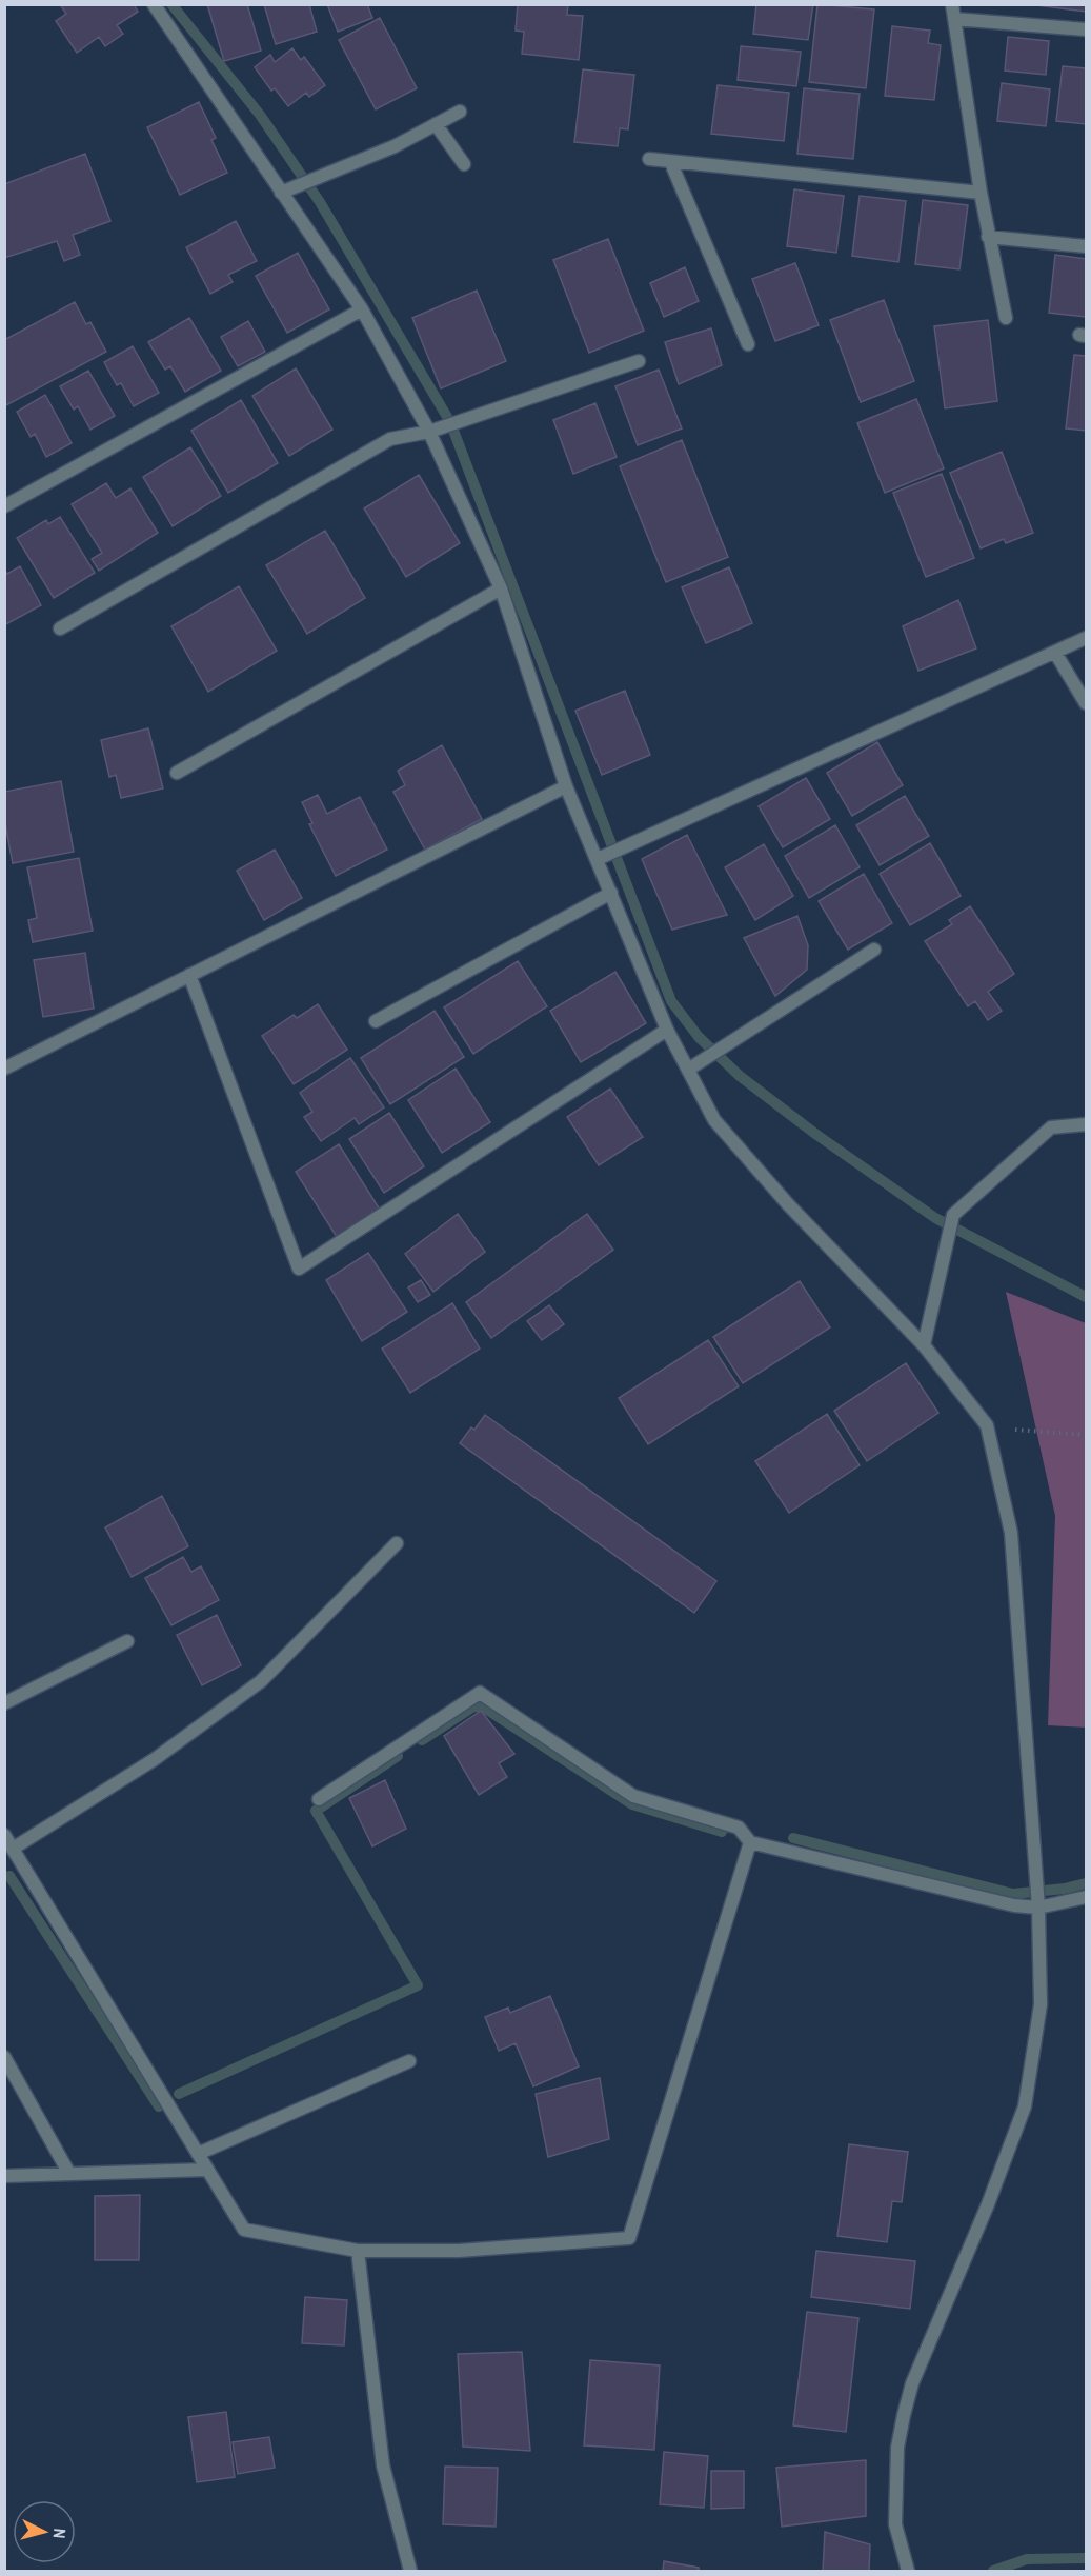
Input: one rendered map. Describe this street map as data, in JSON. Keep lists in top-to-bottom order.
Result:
{
  "north": "right"
}
